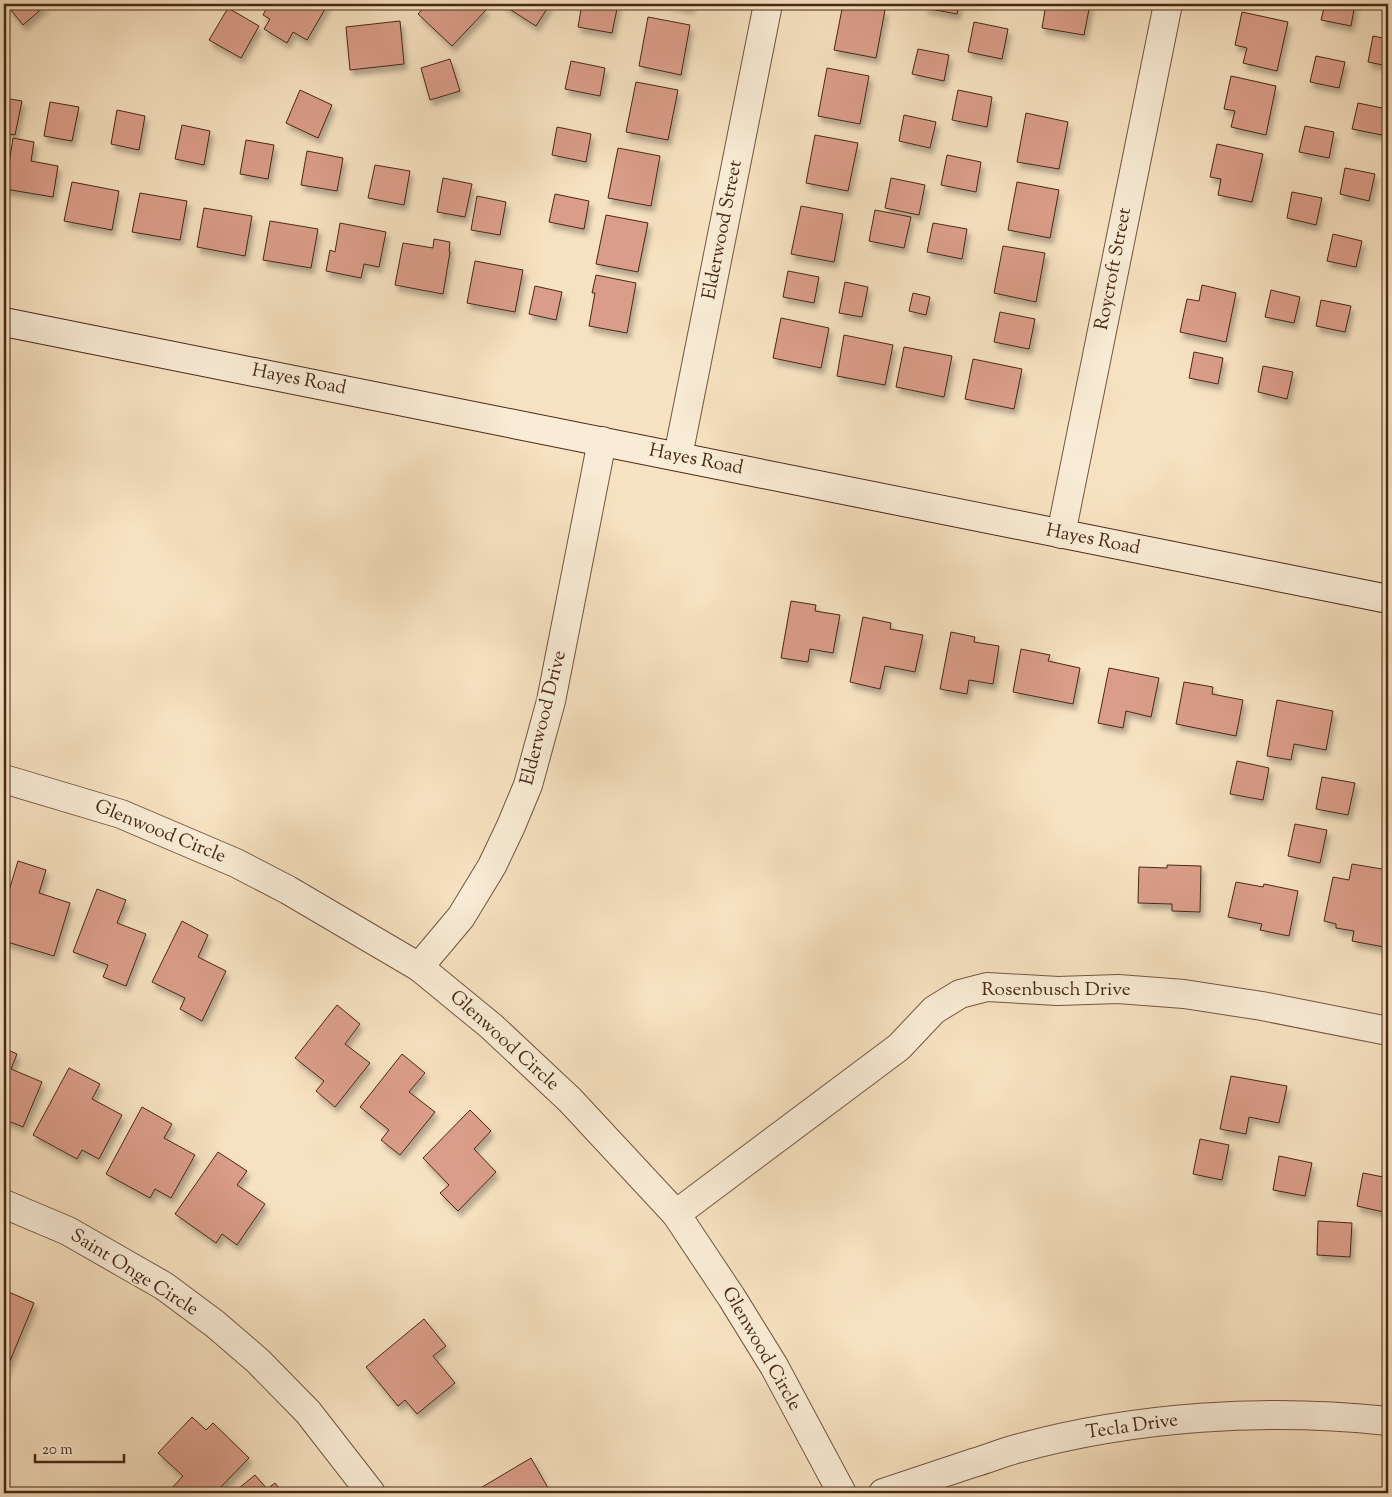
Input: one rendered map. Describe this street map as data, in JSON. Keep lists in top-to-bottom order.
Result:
{
  "streets": {
    "street": [
      "Elderwood Street",
      "Roycroft Street",
      "Hayes Road",
      "Elderwood Drive",
      "Glenwood Circle",
      "Rosenbusch Drive",
      "Saint Onge Circle",
      "Tecla Drive"
    ]
  },
  "crossings": [
    ["Elderwood Street", "Hayes Road"],
    ["Roycroft Street", "Hayes Road"],
    ["Hayes Road", "Elderwood Drive"],
    ["Elderwood Drive", "Glenwood Circle"],
    ["Glenwood Circle", "Rosenbusch Drive"]
  ],
  "scale_bar": "20 m"
}
